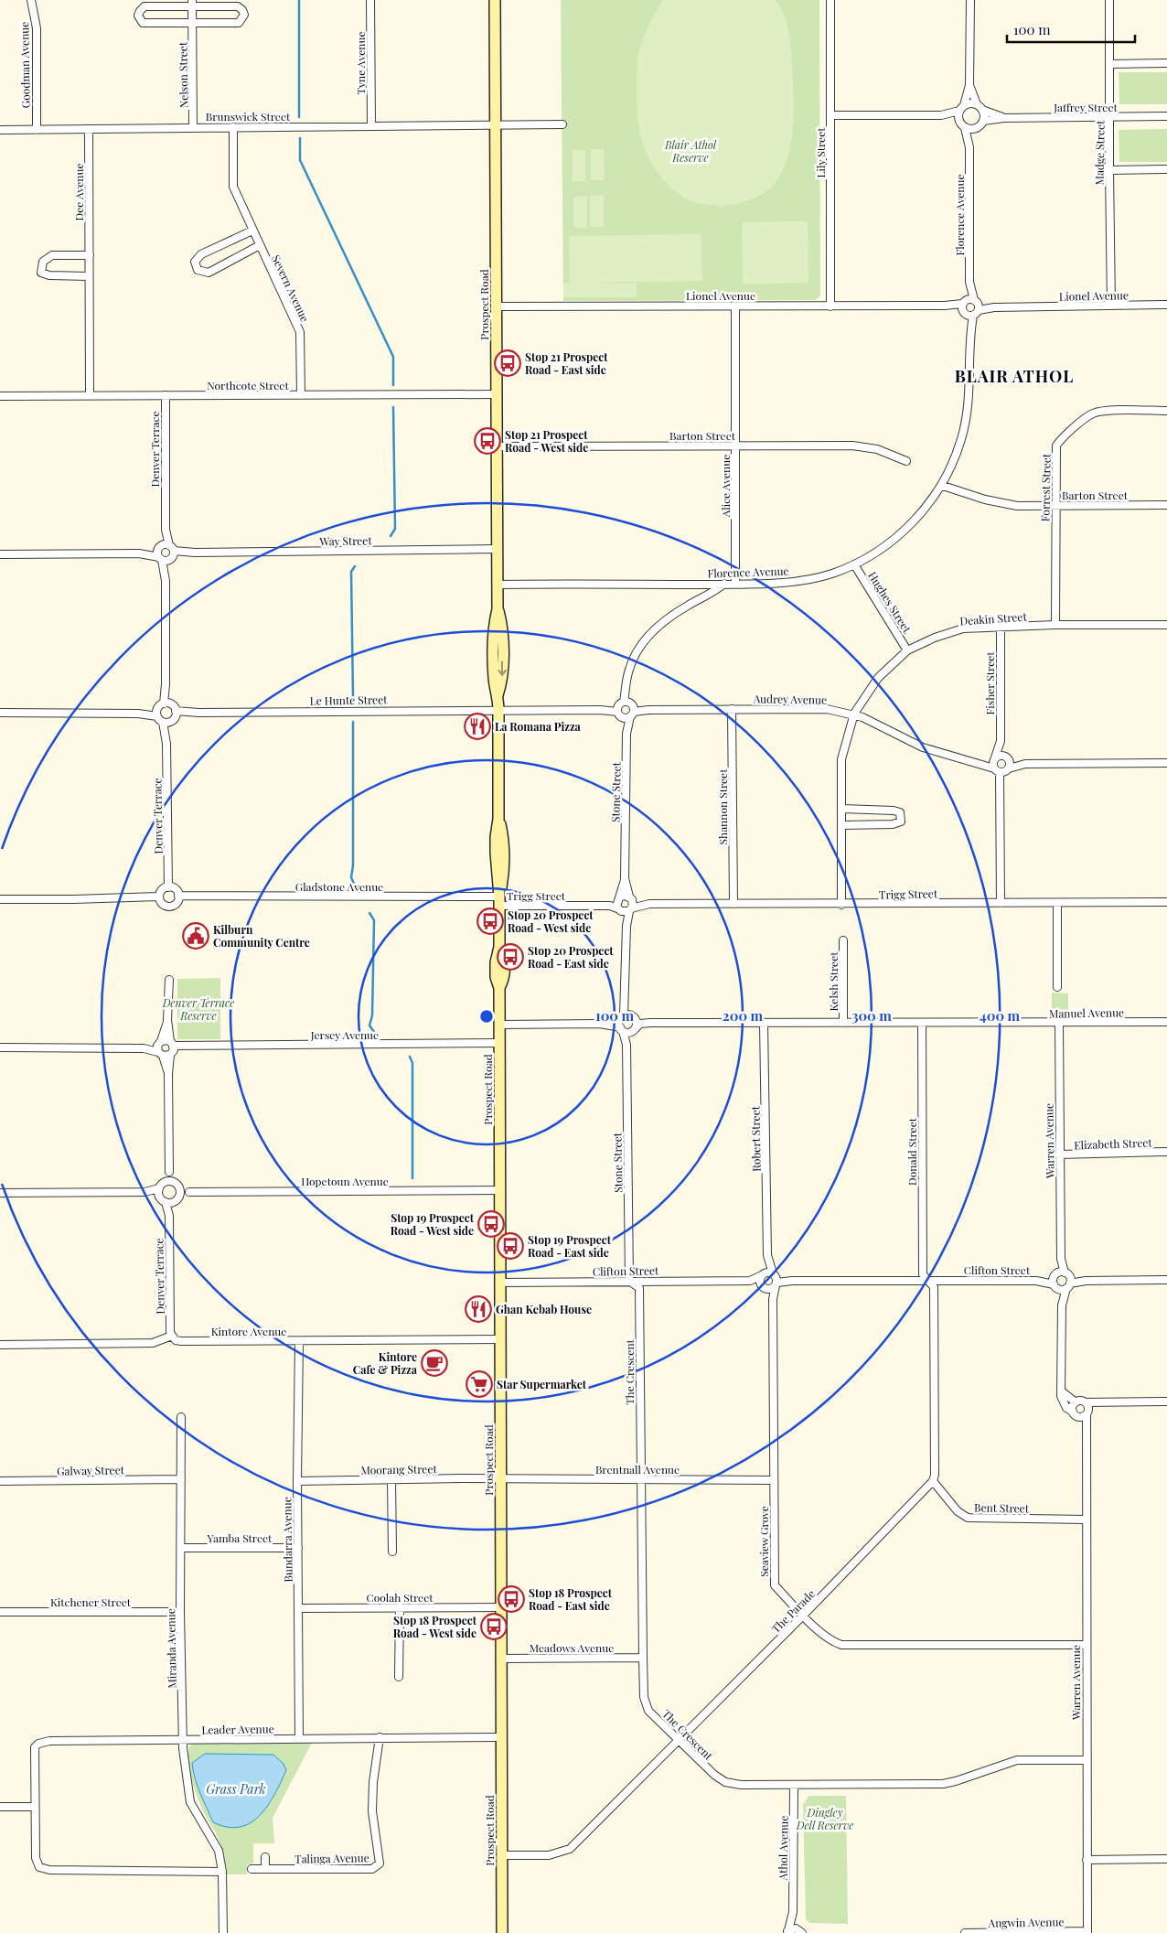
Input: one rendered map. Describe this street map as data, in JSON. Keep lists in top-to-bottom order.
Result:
{
  "streets": {
    "main road": ["Prospect Road"],
    "street": [
      "Tyne Avenue",
      "Goodman Avenue",
      "Nelson Street",
      "Jaffrey Street",
      "Brunswick Street",
      "Lily Street",
      "Madge Street",
      "Dee Avenue",
      "Florence Avenue",
      "Severn Avenue",
      "Lionel Avenue",
      "Northcote Street",
      "Barton Street",
      "Denver Terrace",
      "Alice Avenue",
      "Forrest Street",
      "Way Street",
      "Hughes Street",
      "Deakin Street",
      "Fisher Street",
      "Audrey Avenue",
      "Le Hunte Street",
      "Stone Street",
      "Shannon Street",
      "Gladstone Avenue",
      "Trigg Street",
      "Kelsh Street",
      "Manuel Avenue",
      "Jersey Avenue",
      "Robert Street",
      "Warren Avenue",
      "Elizabeth Street",
      "Donald Street",
      "Hopetoun Avenue",
      "Clifton Street",
      "Kintore Avenue",
      "The Crescent",
      "Moorang Street",
      "Brentnall Avenue",
      "Galway Street",
      "Bent Street",
      "Yamba Street",
      "Bundarra Avenue",
      "Seaview Grove",
      "Coolah Street",
      "Kitchener Street",
      "The Parade",
      "Meadows Avenue",
      "Miranda Avenue",
      "Leader Avenue",
      "Athol Avenue",
      "Talinga Avenue",
      "Angwin Avenue"
    ]
  },
  "crossings": [
    ["Tyne Avenue", "Brunswick Street"],
    ["Goodman Avenue", "Brunswick Street"],
    ["Nelson Street", "Brunswick Street"],
    ["Jaffrey Street", "Madge Street"],
    ["Jaffrey Street", "Florence Avenue"],
    ["Brunswick Street", "Dee Avenue"],
    ["Brunswick Street", "Severn Avenue"],
    ["Brunswick Street", "Prospect Road"],
    ["Lily Street", "Lionel Avenue"],
    ["Madge Street", "Lionel Avenue"],
    ["Dee Avenue", "Northcote Street"],
    ["Florence Avenue", "Lionel Avenue"],
    ["Florence Avenue", "Prospect Road"],
    ["Florence Avenue", "Barton Street"],
    ["Florence Avenue", "Alice Avenue"],
    ["Florence Avenue", "Hughes Street"],
    ["Florence Avenue", "Stone Street"],
    ["Severn Avenue", "Northcote Street"],
    ["Lionel Avenue", "Prospect Road"],
    ["Lionel Avenue", "Alice Avenue"],
    ["Prospect Road", "Northcote Street"],
    ["Prospect Road", "Barton Street"],
    ["Prospect Road", "Way Street"],
    ["Prospect Road", "Audrey Avenue"],
    ["Prospect Road", "Le Hunte Street"],
    ["Prospect Road", "Gladstone Avenue"],
    ["Prospect Road", "Trigg Street"],
    ["Prospect Road", "Jersey Avenue"],
    ["Prospect Road", "Hopetoun Avenue"],
    ["Prospect Road", "Clifton Street"],
    ["Prospect Road", "Kintore Avenue"],
    ["Prospect Road", "Moorang Street"],
    ["Prospect Road", "Brentnall Avenue"],
    ["Prospect Road", "Coolah Street"],
    ["Prospect Road", "The Parade"],
    ["Prospect Road", "Meadows Avenue"],
    ["Prospect Road", "Leader Avenue"],
    ["Northcote Street", "Denver Terrace"],
    ["Barton Street", "Alice Avenue"],
    ["Barton Street", "Forrest Street"],
    ["Denver Terrace", "Way Street"],
    ["Denver Terrace", "Gladstone Avenue"],
    ["Denver Terrace", "Hopetoun Avenue"],
    ["Denver Terrace", "Kintore Avenue"],
    ["Forrest Street", "Deakin Street"],
    ["Hughes Street", "Deakin Street"],
    ["Deakin Street", "Fisher Street"],
    ["Deakin Street", "Audrey Avenue"],
    ["Deakin Street", "Trigg Street"],
    ["Fisher Street", "Audrey Avenue"],
    ["Fisher Street", "Trigg Street"],
    ["Audrey Avenue", "Le Hunte Street"],
    ["Audrey Avenue", "Stone Street"],
    ["Audrey Avenue", "Shannon Street"],
    ["Stone Street", "Trigg Street"],
    ["Stone Street", "Manuel Avenue"],
    ["Stone Street", "Clifton Street"],
    ["Stone Street", "The Crescent"],
    ["Shannon Street", "Trigg Street"],
    ["Gladstone Avenue", "Trigg Street"],
    ["Kelsh Street", "Manuel Avenue"],
    ["Manuel Avenue", "Robert Street"],
    ["Manuel Avenue", "Warren Avenue"],
    ["Manuel Avenue", "Donald Street"],
    ["Robert Street", "Clifton Street"],
    ["Robert Street", "Seaview Grove"],
    ["Warren Avenue", "Elizabeth Street"],
    ["Warren Avenue", "Clifton Street"],
    ["Warren Avenue", "The Crescent"],
    ["Warren Avenue", "Bent Street"],
    ["Warren Avenue", "Seaview Grove"],
    ["Warren Avenue", "Angwin Avenue"],
    ["Donald Street", "Clifton Street"],
    ["Clifton Street", "The Crescent"],
    ["Clifton Street", "Seaview Grove"],
    ["Kintore Avenue", "Bundarra Avenue"],
    ["The Crescent", "Brentnall Avenue"],
    ["The Crescent", "The Parade"],
    ["The Crescent", "Meadows Avenue"],
    ["The Crescent", "Athol Avenue"],
    ["Moorang Street", "Brentnall Avenue"],
    ["Moorang Street", "Bundarra Avenue"],
    ["Brentnall Avenue", "Seaview Grove"],
    ["Galway Street", "Miranda Avenue"],
    ["Bent Street", "The Parade"],
    ["Yamba Street", "Bundarra Avenue"],
    ["Yamba Street", "Miranda Avenue"],
    ["Bundarra Avenue", "Coolah Street"],
    ["Bundarra Avenue", "Leader Avenue"],
    ["Seaview Grove", "The Parade"],
    ["Kitchener Street", "Miranda Avenue"],
    ["Miranda Avenue", "Leader Avenue"],
    ["Leader Avenue", "Talinga Avenue"]
  ],
  "districts": ["BLAIR ATHOL"],
  "water": ["Grass Park"],
  "parks": ["Blair Athol Reserve", "Denver Terrace Reserve", "Dingley Dell Reserve"],
  "places": {
    "bus stop": [
      "Stop 21 Prospect Road - East side",
      "Stop 21 Prospect Road - West side",
      "Stop 20 Prospect Road - West side",
      "Stop 20 Prospect Road - East side",
      "Stop 19 Prospect Road - West side",
      "Stop 19 Prospect Road - East side",
      "Stop 18 Prospect Road - East side",
      "Stop 18 Prospect Road - West side"
    ],
    "restaurant": ["La Romana Pizza", "Ghan Kebab House"],
    "public building": ["Kilburn Community Centre"],
    "cafe": ["Kintore Cafe & Pizza"],
    "supermarket": ["Star Supermarket"]
  },
  "scale_bar": "100 m",
  "rings": [
    "100 m",
    "200 m",
    "300 m",
    "400 m"
  ]
}
